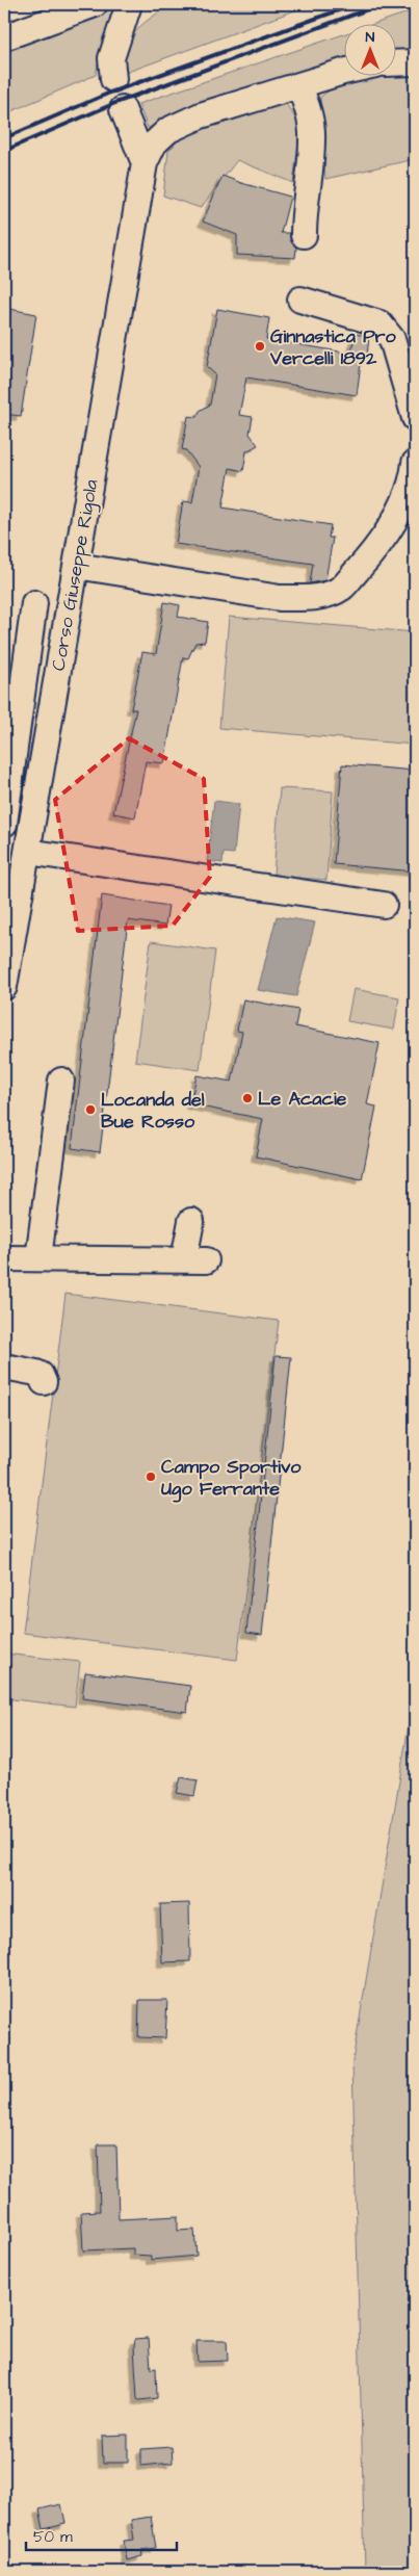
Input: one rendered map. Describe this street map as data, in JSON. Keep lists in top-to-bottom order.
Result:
{
  "streets": {
    "street": ["Corso Giuseppe Rigola"]
  },
  "places": [
    "Ginnastica Pro Vercelli 1892",
    "Le Acacie",
    "Locanda del Bue Rosso",
    "Campo Sportivo Ugo Ferrante"
  ],
  "scale_bar": "50 m",
  "north": "top"
}
